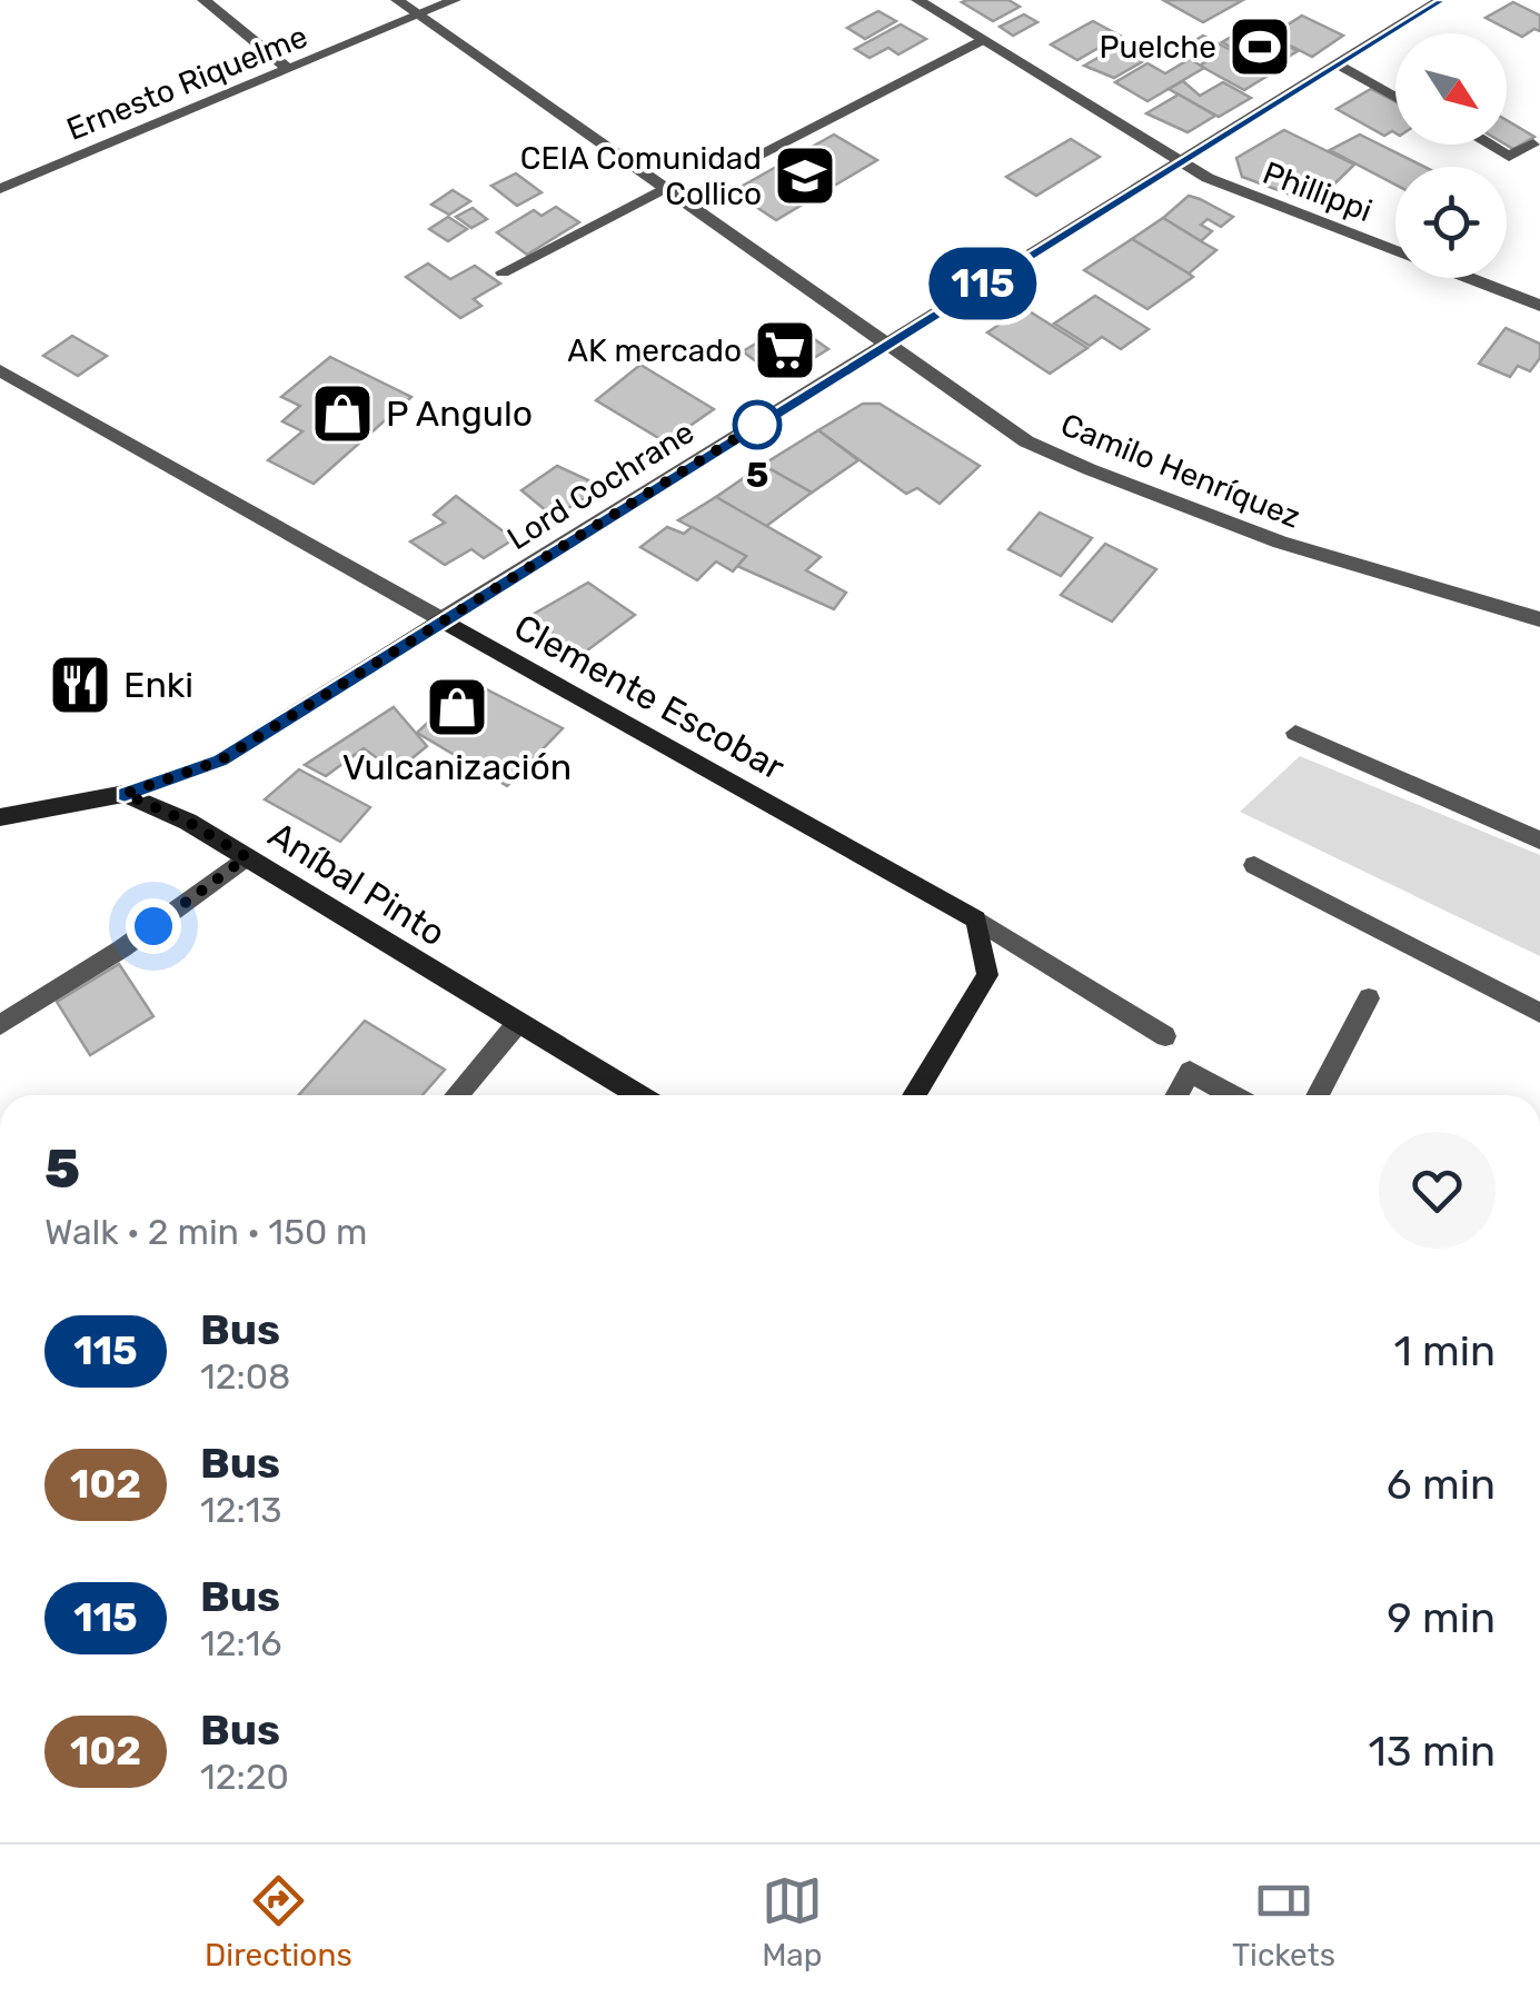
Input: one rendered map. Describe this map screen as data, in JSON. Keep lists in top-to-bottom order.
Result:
{
  "streets": {
    "main road": ["Lord Cochrane", "Clemente Escobar", "Aníbal Pinto"],
    "street": ["Ernesto Riquelme", "Phillippi", "Camilo Henríquez"]
  },
  "crossings": [
    ["Ernesto Riquelme", "Camilo Henríquez"],
    ["Phillippi", "Lord Cochrane"],
    ["Camilo Henríquez", "Lord Cochrane"],
    ["Lord Cochrane", "Clemente Escobar"],
    ["Lord Cochrane", "Aníbal Pinto"]
  ],
  "places": {
    "sports": ["Puelche"],
    "school or university": ["CEIA Comunidad Collico"],
    "supermarket": ["AK mercado"],
    "shop": ["P Angulo", "Vulcanización"],
    "other": ["5"],
    "restaurant": ["Enki"]
  },
  "lines": ["bus line 115"],
  "north": "bottom right",
  "page": {
    "on_map": "115",
    "heading": ["5", "Walk · 2 min · 150 m"],
    "list": [
      {
        "mark": "115",
        "name": "Bus",
        "note": "12:08",
        "value": "1 min"
      },
      {
        "mark": "102",
        "name": "Bus",
        "note": "12:13",
        "value": "6 min"
      },
      {
        "mark": "115",
        "name": "Bus",
        "note": "12:16",
        "value": "9 min"
      },
      {
        "mark": "102",
        "name": "Bus",
        "note": "12:20",
        "value": "13 min"
      }
    ],
    "tabs": ["Directions", "Map", "Tickets"]
  }
}
